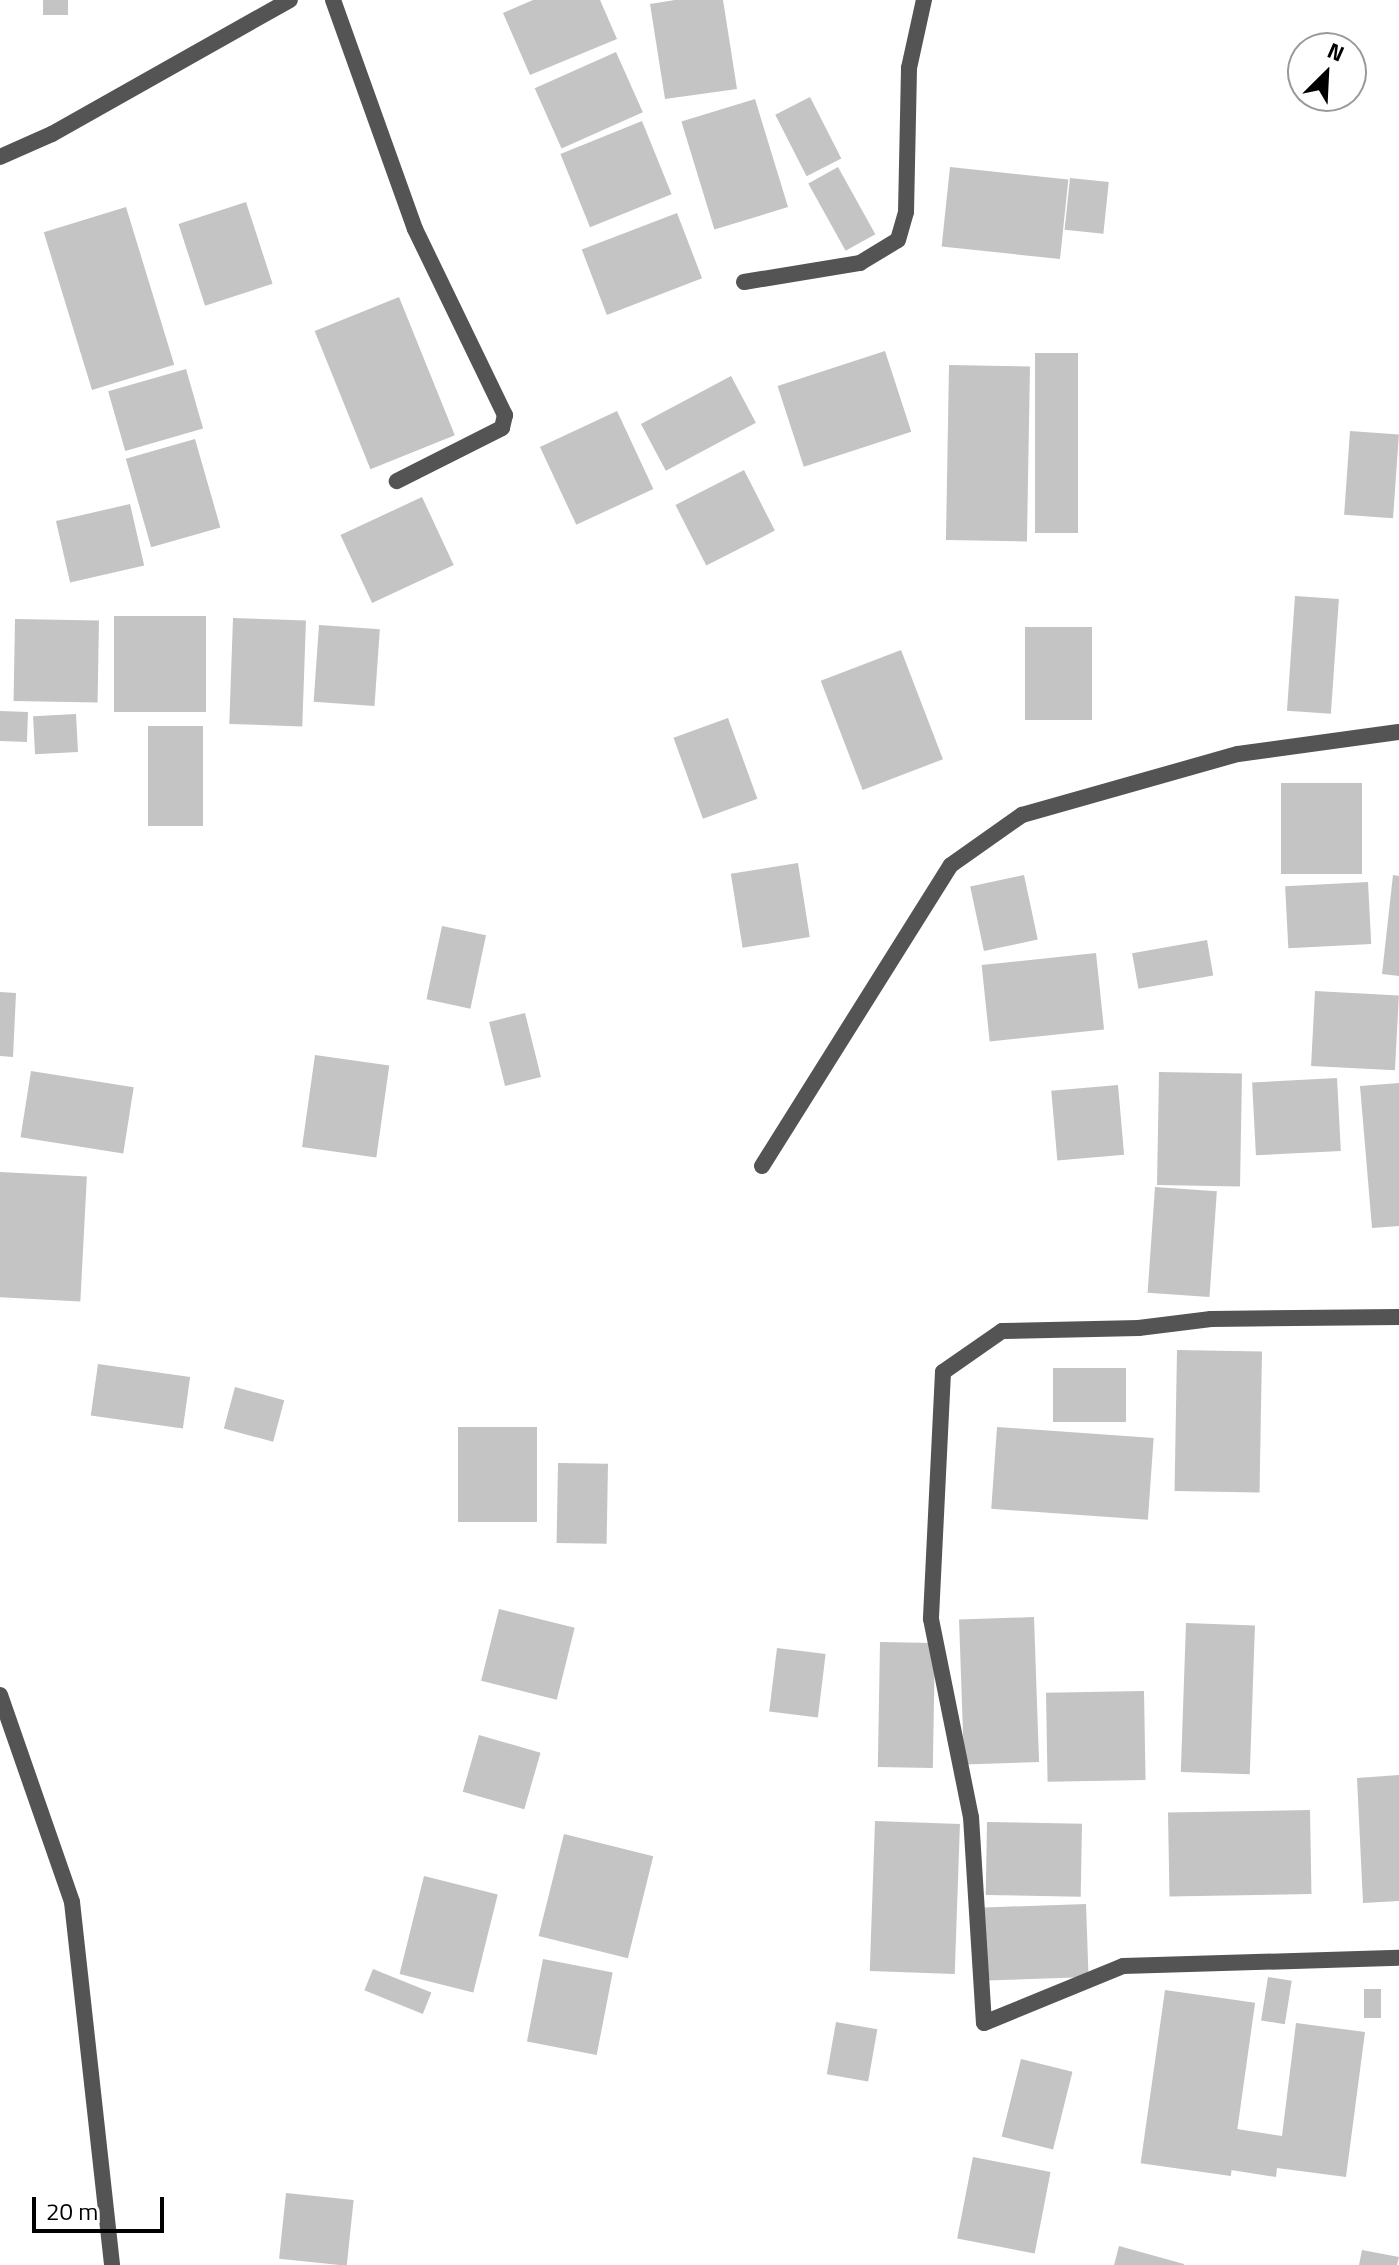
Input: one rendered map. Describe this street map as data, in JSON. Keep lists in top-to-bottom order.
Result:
{
  "scale_bar": "20 m",
  "north": "top right"
}
